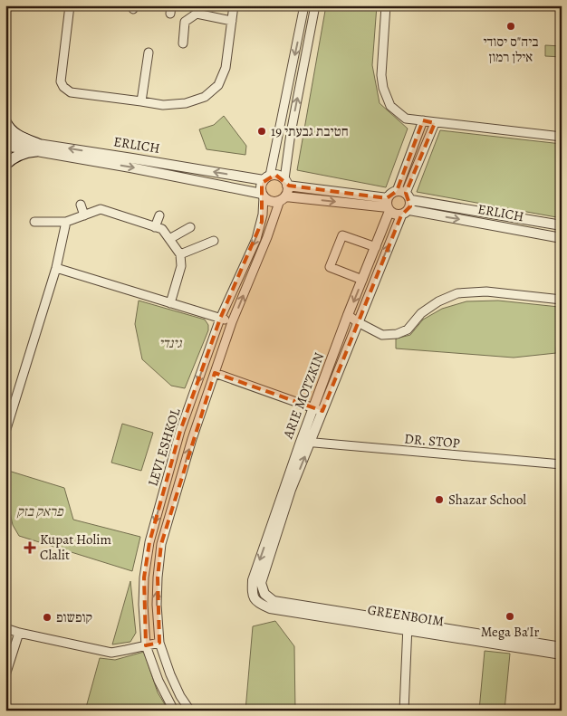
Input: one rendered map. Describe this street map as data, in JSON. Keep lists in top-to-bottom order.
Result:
{
  "streets": {
    "street": [
      "ERLICH",
      "ARIE MOTZKIN",
      "DR. STOP",
      "LEVI ESHKOL",
      "GREENBOIM"
    ]
  },
  "crossings": [
    ["ERLICH", "ARIE MOTZKIN"],
    ["ERLICH", "LEVI ESHKOL"],
    ["ARIE MOTZKIN", "DR. STOP"],
    ["ARIE MOTZKIN", "GREENBOIM"]
  ],
  "parks": ["גינדי", "פראק בזק"],
  "places": {
    "other": [
      "ביה\"ס יסודי אילן רמון",
      "חטיבת גבעתי 19",
      "Shazar School",
      "Mega Ba'Ir",
      "קופשופ"
    ],
    "health": ["Kupat Holim Clalit"]
  }
}
